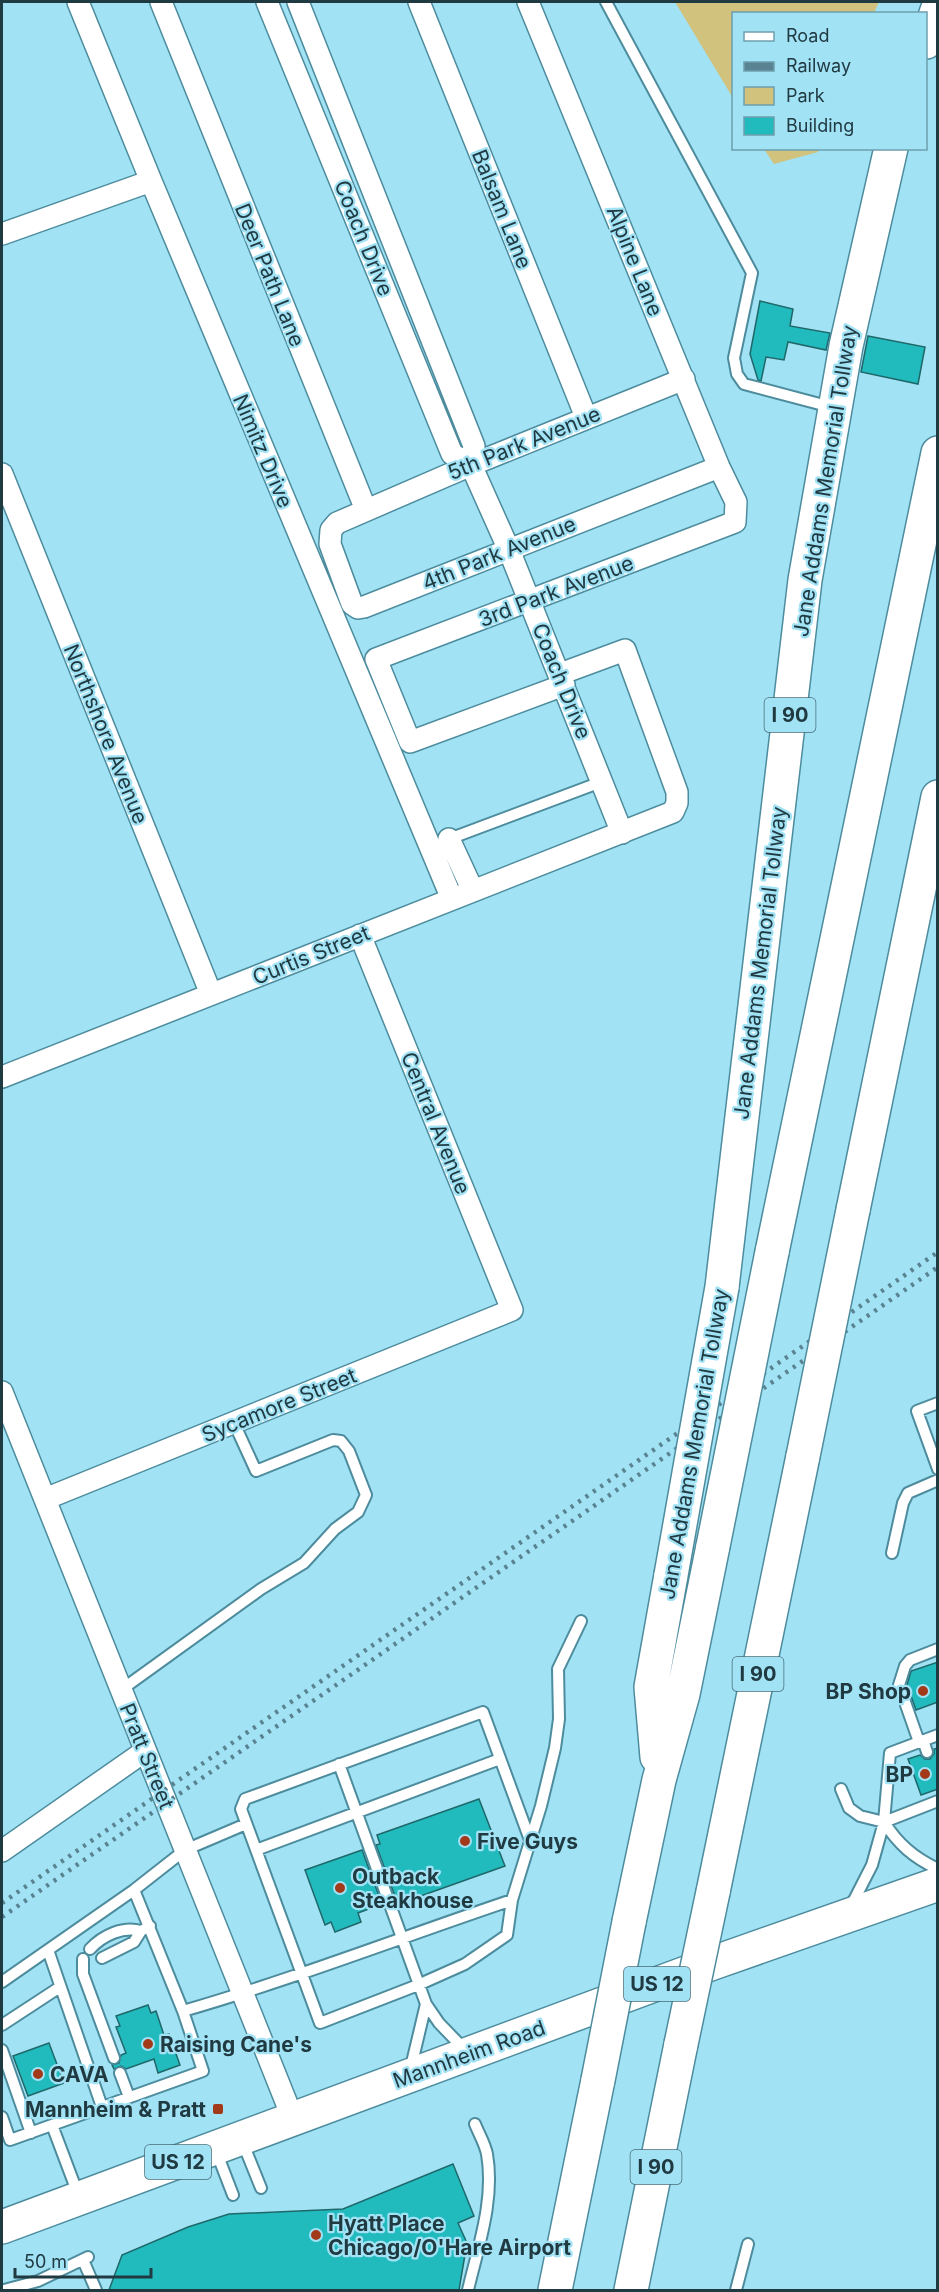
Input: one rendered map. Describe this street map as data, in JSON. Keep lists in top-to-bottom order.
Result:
{
  "streets": {
    "main road": [
      "Jane Addams Memorial Tollway",
      "I 90",
      "US 12",
      "Mannheim Road"
    ],
    "street": [
      "Balsam Lane",
      "Coach Drive",
      "Alpine Lane",
      "Deer Path Lane",
      "5th Park Avenue",
      "Nimitz Drive",
      "4th Park Avenue",
      "3rd Park Avenue",
      "Northshore Avenue",
      "Curtis Street",
      "Central Avenue",
      "Sycamore Street",
      "Pratt Street"
    ]
  },
  "crossings": [
    ["Balsam Lane", "5th Park Avenue"],
    ["Coach Drive", "5th Park Avenue"],
    ["Coach Drive", "4th Park Avenue"],
    ["Coach Drive", "3rd Park Avenue"],
    ["Coach Drive", "Curtis Street"],
    ["Alpine Lane", "5th Park Avenue"],
    ["Alpine Lane", "4th Park Avenue"],
    ["Alpine Lane", "3rd Park Avenue"],
    ["Deer Path Lane", "5th Park Avenue"],
    ["Deer Path Lane", "4th Park Avenue"],
    ["5th Park Avenue", "4th Park Avenue"],
    ["Nimitz Drive", "Curtis Street"],
    ["3rd Park Avenue", "Curtis Street"],
    ["Northshore Avenue", "Curtis Street"],
    ["Curtis Street", "Central Avenue"],
    ["Central Avenue", "Sycamore Street"],
    ["Sycamore Street", "Pratt Street"],
    ["Pratt Street", "Mannheim Road"]
  ],
  "places": {
    "other": [
      "BP Shop",
      "BP",
      "Five Guys",
      "Outback Steakhouse",
      "Raising Cane's",
      "CAVA",
      "Hyatt Place Chicago/O'Hare Airport"
    ],
    "transit": ["Mannheim & Pratt"]
  },
  "legend": [
    "Road",
    "Railway",
    "Park",
    "Building"
  ],
  "scale_bar": "50 m"
}
